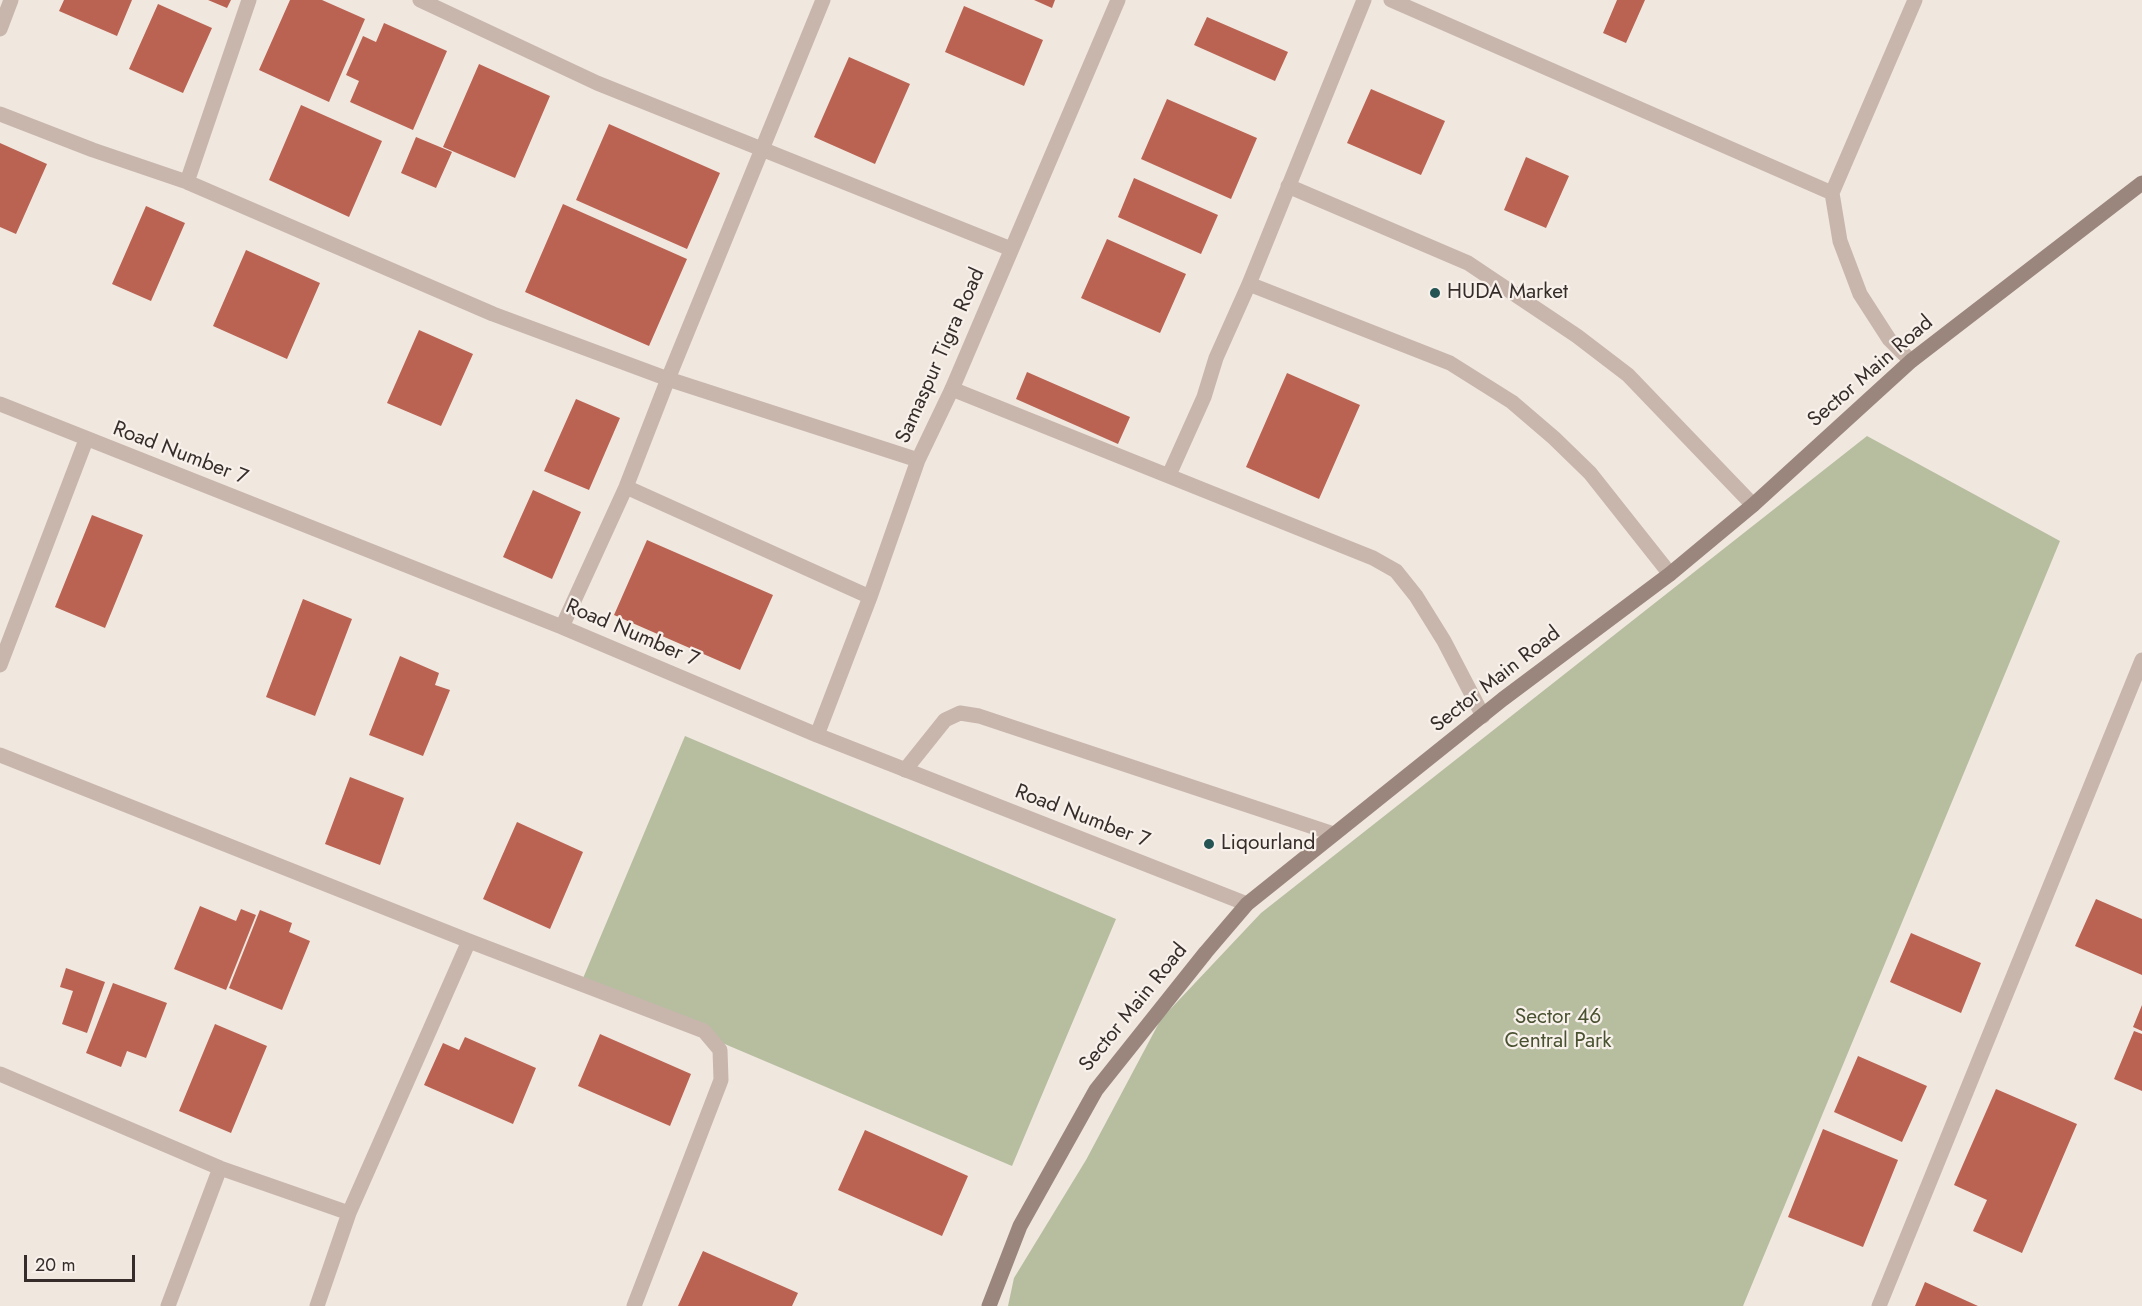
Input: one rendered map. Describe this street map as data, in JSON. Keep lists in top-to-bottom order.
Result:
{
  "streets": {
    "street": ["Samaspur Tigra Road", "Sector Main Road", "Road Number 7"]
  },
  "crossings": [
    ["Samaspur Tigra Road", "Road Number 7"],
    ["Sector Main Road", "Road Number 7"]
  ],
  "parks": ["Sector 46 Central Park"],
  "places": ["HUDA Market", "Liqourland"],
  "scale_bar": "20 m"
}
